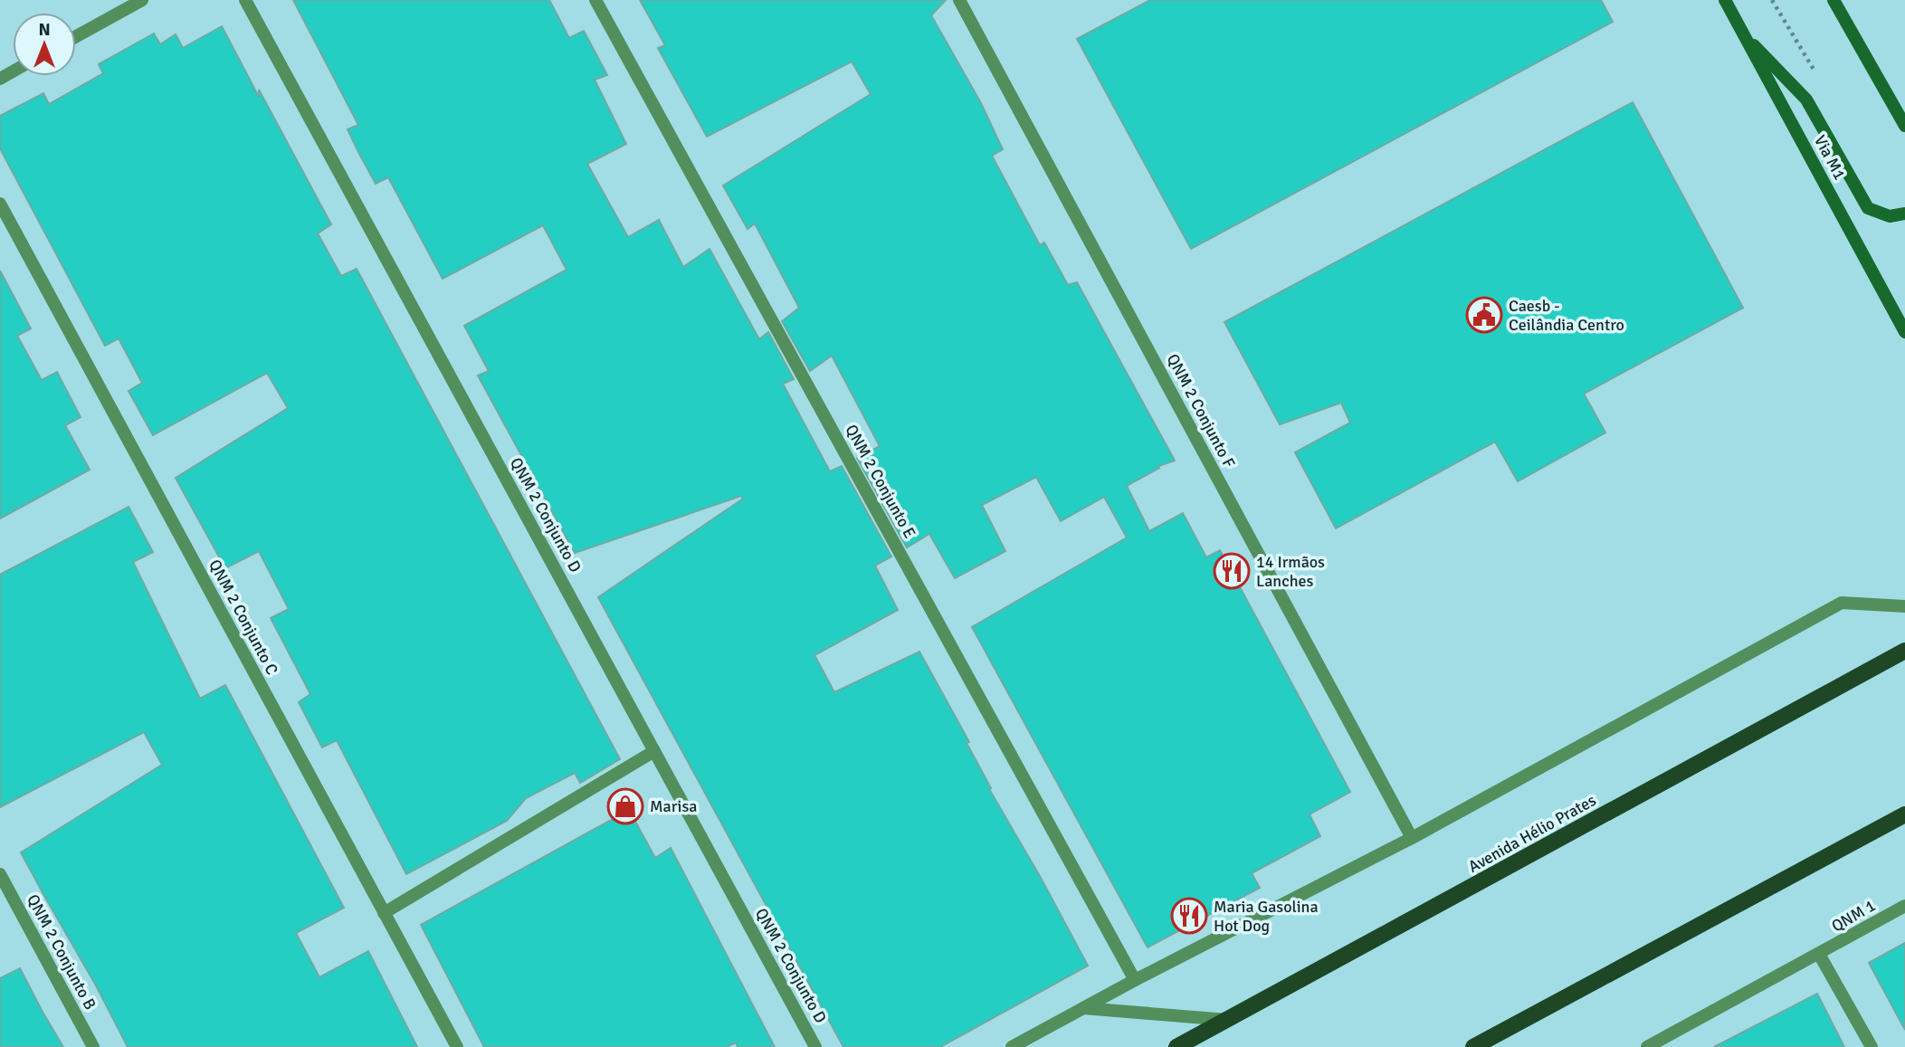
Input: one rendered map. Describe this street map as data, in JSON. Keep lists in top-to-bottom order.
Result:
{
  "streets": {
    "main road": ["Via M1", "Avenida Hélio Prates"],
    "street": [
      "QNM 2 Conjunto F",
      "QNM 2 Conjunto E",
      "QNM 2 Conjunto D",
      "QNM 2 Conjunto C",
      "QNM 1",
      "QNM 2 Conjunto B"
    ]
  },
  "places": {
    "public building": ["Caesb - Ceilândia Centro"],
    "restaurant": ["14 Irmãos Lanches", "Maria Gasolina Hot Dog"],
    "shop": ["Marisa"]
  },
  "north": "top"
}
